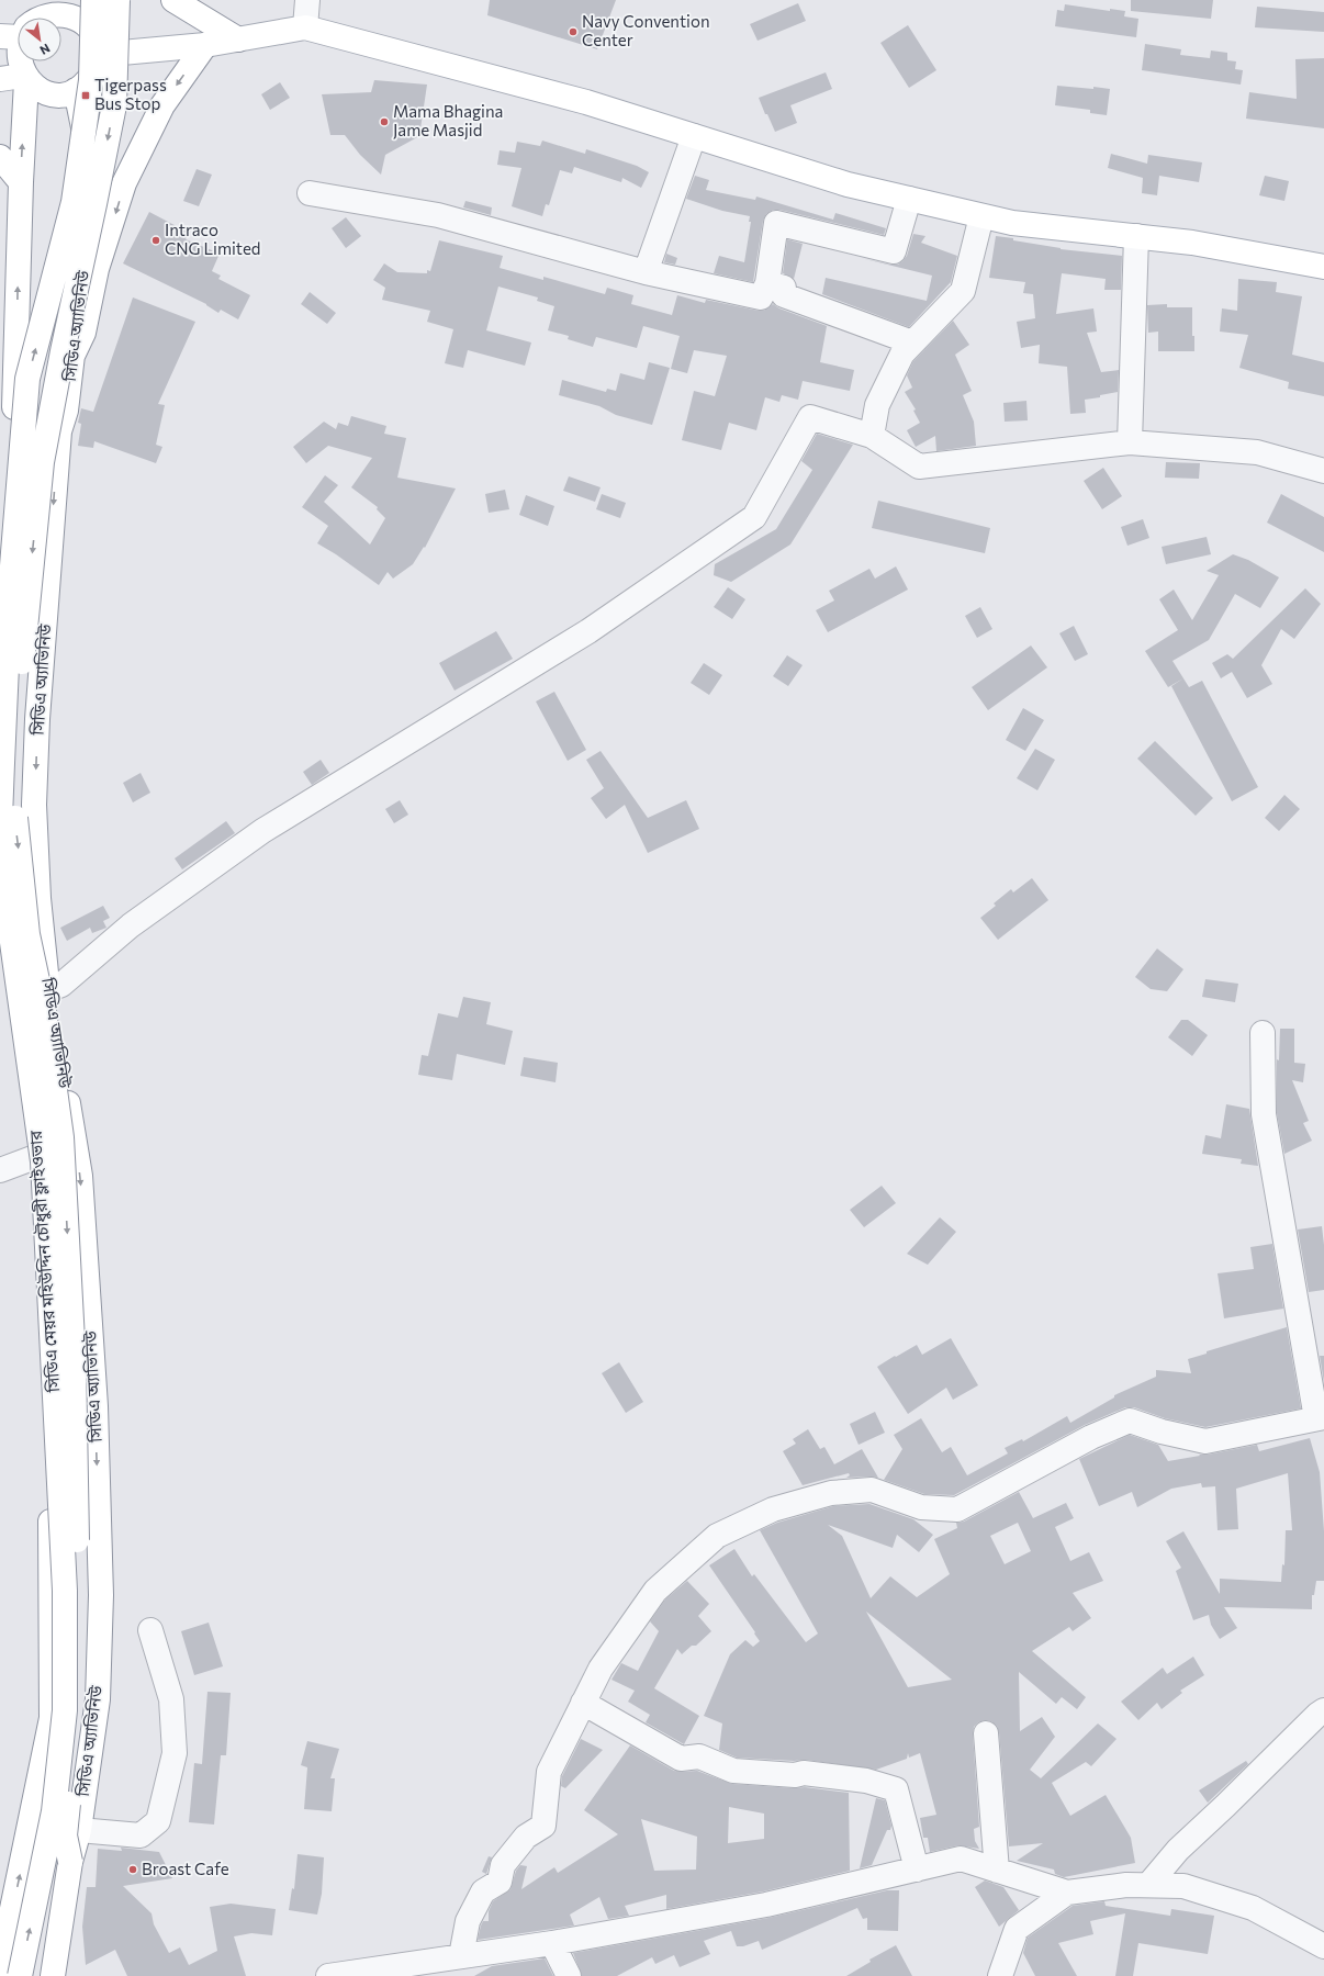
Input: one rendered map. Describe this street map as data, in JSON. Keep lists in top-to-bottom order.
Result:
{
  "streets": {
    "main road": ["সিডিএ অ্যাভিনিউ", "সিডিএ মেয়র মহিউদ্দিন চৌধুরী ফ্লাইওভার"]
  },
  "places": {
    "other": [
      "Navy Convention Center",
      "Mama Bhagina Jame Masjid",
      "Intraco CNG Limited",
      "Broast Cafe"
    ],
    "transit": ["Tigerpass Bus Stop"]
  },
  "north": "bottom right"
}
